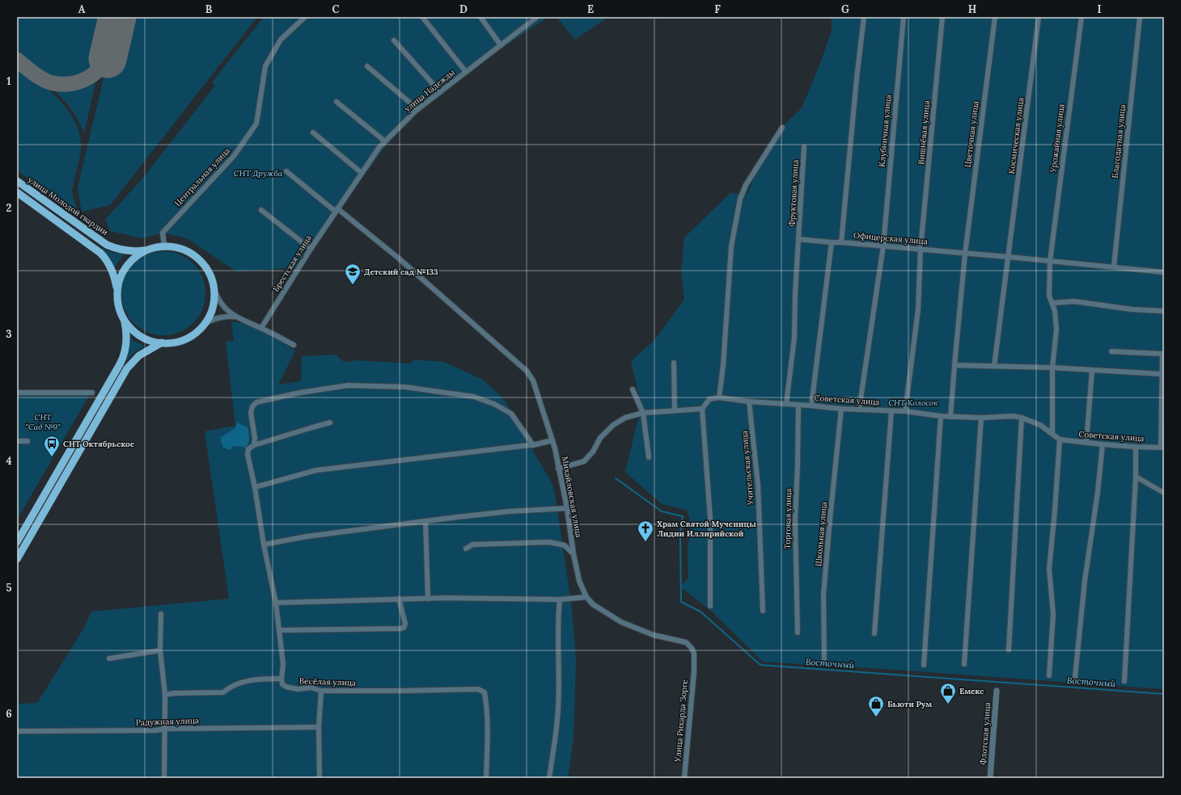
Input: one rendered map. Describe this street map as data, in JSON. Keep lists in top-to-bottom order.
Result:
{
  "streets": {
    "main road": ["улица Молодой гвардии"],
    "street": [
      "улица Надежды",
      "Клубничная улица",
      "Вишнёвая улица",
      "Цветочная улица",
      "Космическая улица",
      "Урожайная улица",
      "Благодатная улица",
      "Центральная улица",
      "Фруктовая улица",
      "Офицерская улица",
      "Брестская улица",
      "Советская улица",
      "Учительская улица",
      "Михайловская улица",
      "Торговая улица",
      "Школьная улица",
      "Весёлая улица",
      "Улица Рихарда Зорге",
      "Радужная улица",
      "Флотская улица"
    ]
  },
  "crossings": [
    ["улица Надежды", "Брестская улица"],
    ["улица Надежды", "Михайловская улица"],
    ["Клубничная улица", "Офицерская улица"],
    ["Клубничная улица", "Советская улица"],
    ["Вишнёвая улица", "Офицерская улица"],
    ["Вишнёвая улица", "Советская улица"],
    ["Цветочная улица", "Офицерская улица"],
    ["Цветочная улица", "Советская улица"],
    ["Космическая улица", "Офицерская улица"],
    ["Урожайная улица", "Офицерская улица"],
    ["Урожайная улица", "Советская улица"],
    ["Благодатная улица", "Офицерская улица"],
    ["Центральная улица", "улица Молодой гвардии"],
    ["Фруктовая улица", "Советская улица"],
    ["Брестская улица", "Михайловская улица"],
    ["Советская улица", "Учительская улица"],
    ["Советская улица", "Торговая улица"],
    ["Советская улица", "Школьная улица"],
    ["Михайловская улица", "Улица Рихарда Зорге"]
  ],
  "water": ["Восточный"],
  "parks": ["СНТ Дружба", "СНТ Колосок", "СНТ \"Сад №9\""],
  "places": {
    "school or university": ["Детский сад №133"],
    "bus stop": ["СНТ Октябрьское"],
    "church": ["Храм Святой Мученицы Лидии Иллирийской"],
    "shop": ["Емекс", "Бьюти Рум"]
  },
  "grid": {
    "columns": [
      "A",
      "B",
      "C",
      "D",
      "E",
      "F",
      "G",
      "H",
      "I"
    ],
    "rows": [
      "1",
      "2",
      "3",
      "4",
      "5",
      "6"
    ]
  }
}
